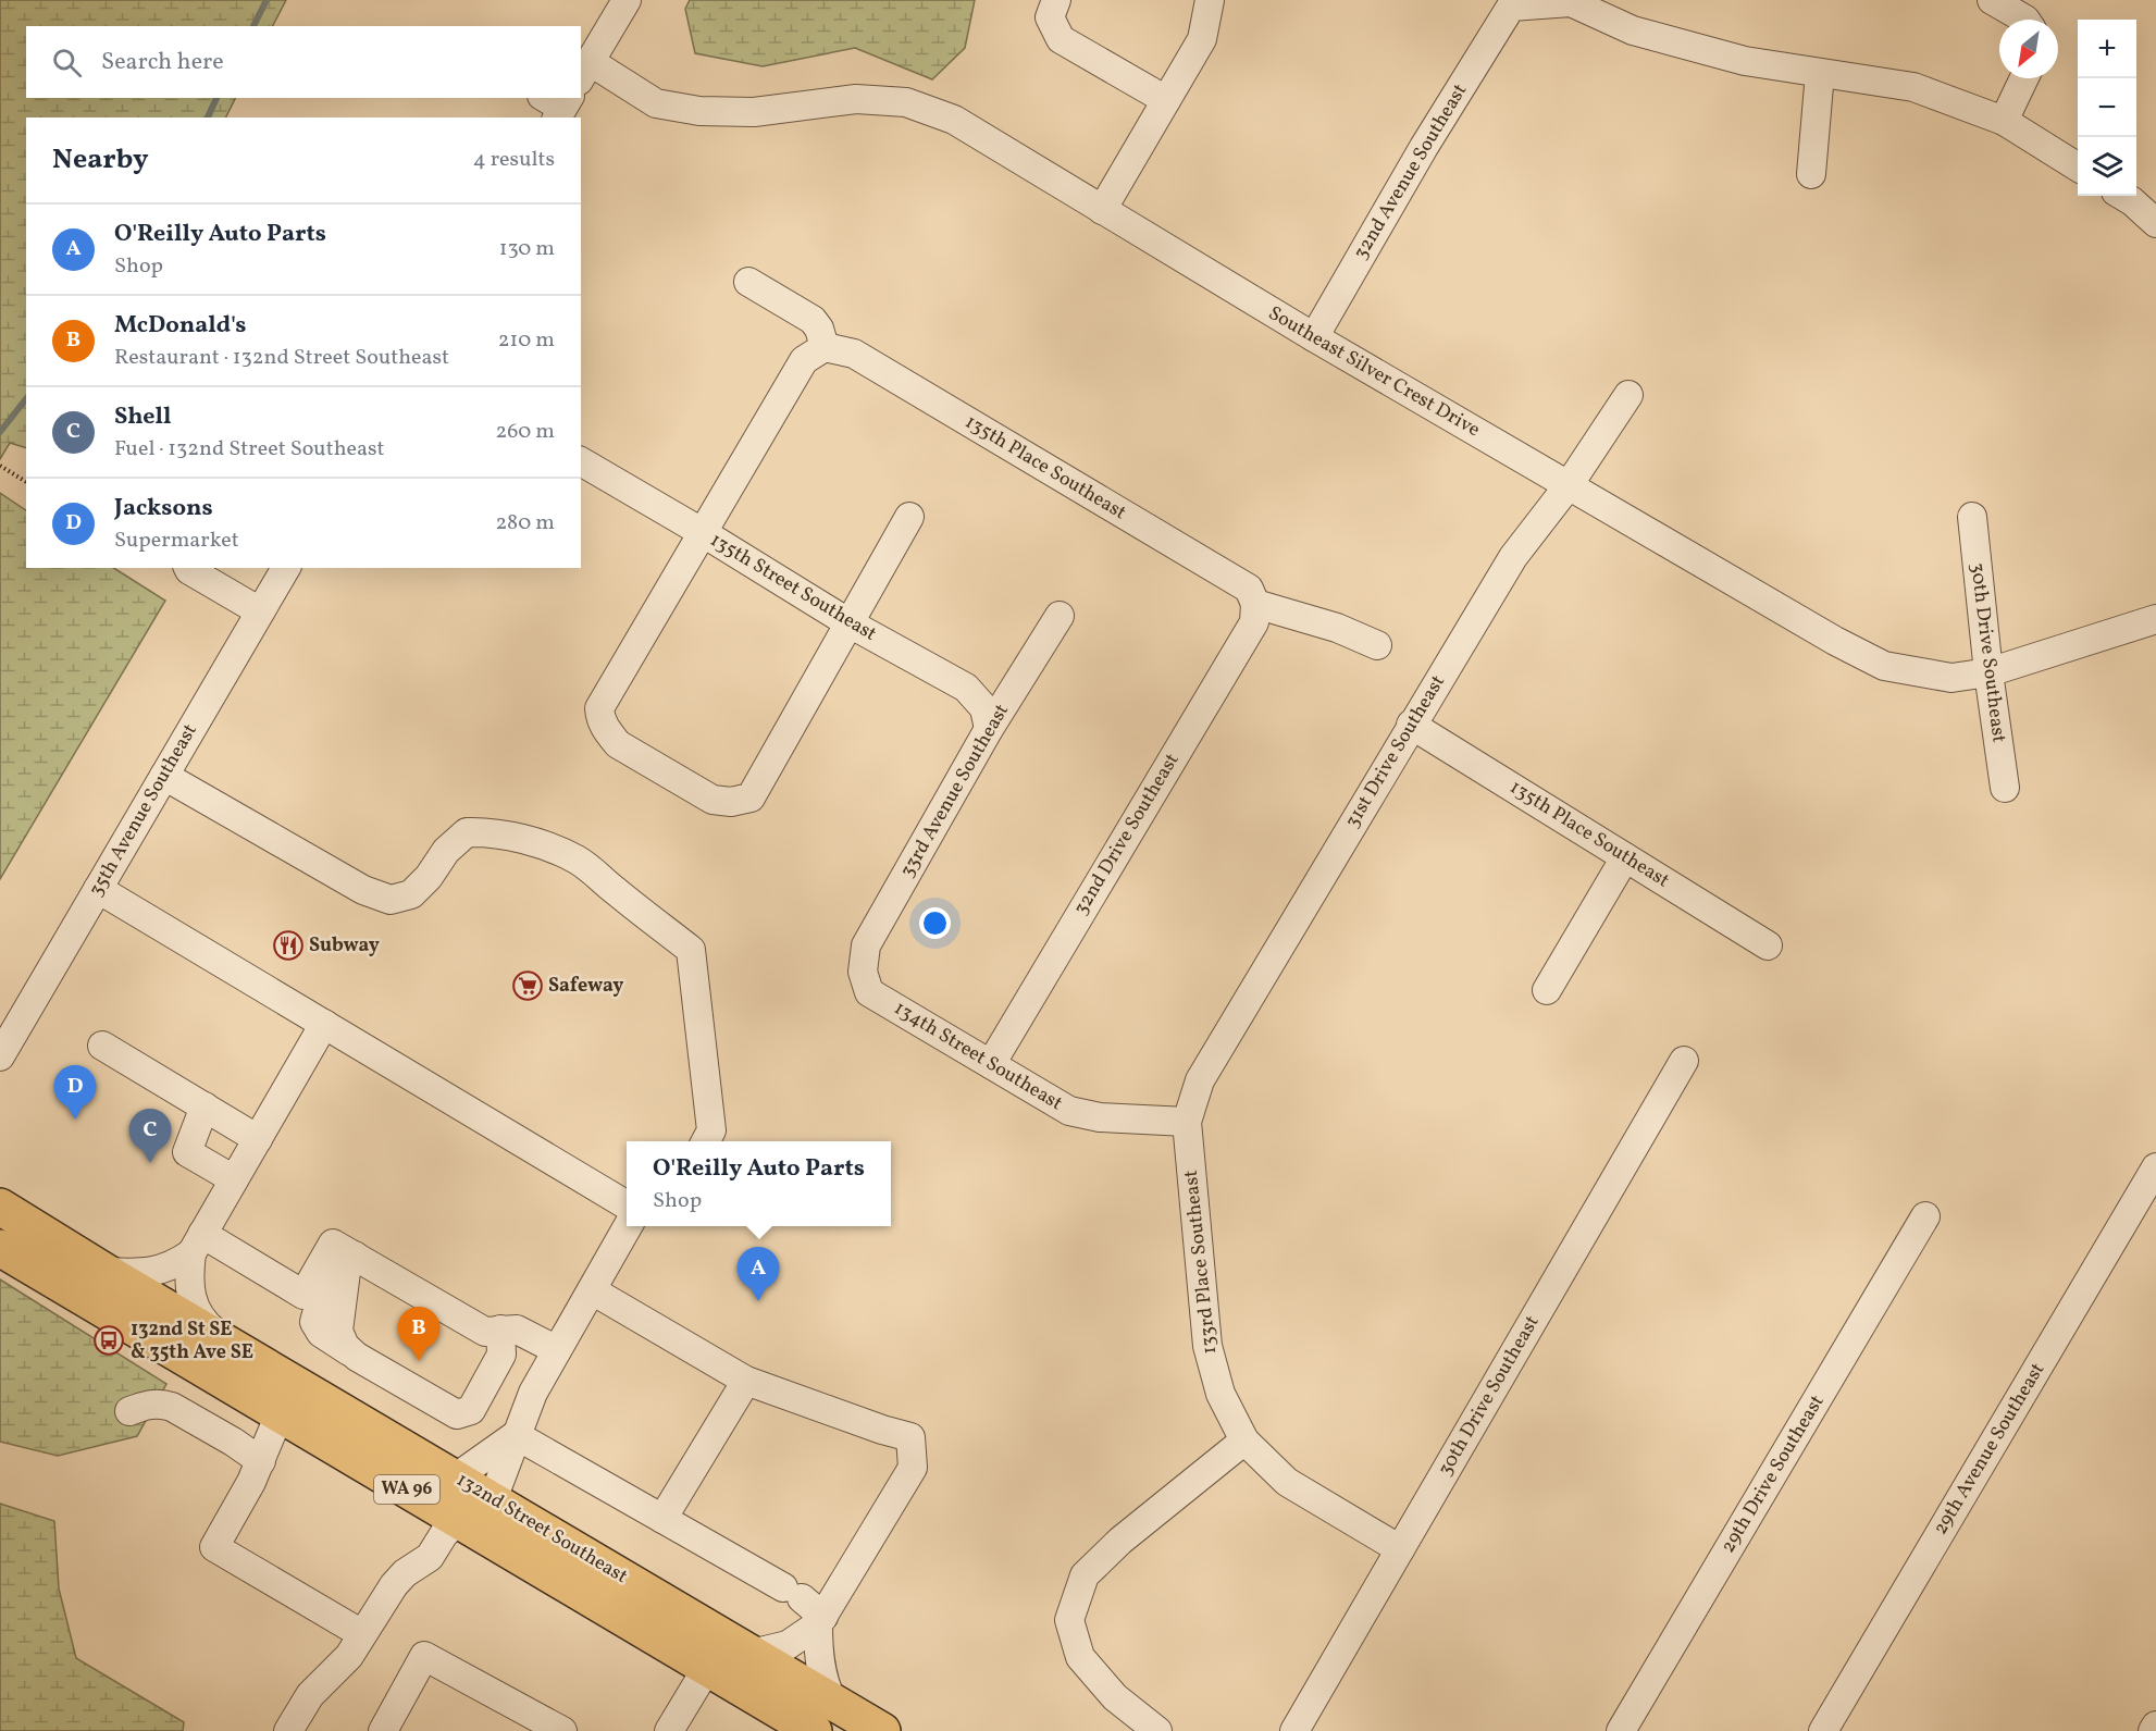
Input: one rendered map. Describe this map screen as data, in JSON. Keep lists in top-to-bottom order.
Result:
{
  "streets": {
    "main road": ["WA 96", "132nd Street Southeast"],
    "street": [
      "32nd Avenue Southeast",
      "Southeast Silver Crest Drive",
      "135th Place Southeast",
      "135th Street Southeast",
      "30th Drive Southeast",
      "31st Drive Southeast",
      "33rd Avenue Southeast",
      "35th Avenue Southeast",
      "32nd Drive Southeast",
      "134th Street Southeast",
      "133rd Place Southeast",
      "29th Avenue Southeast",
      "29th Drive Southeast"
    ]
  },
  "crossings": [
    ["32nd Avenue Southeast", "Southeast Silver Crest Drive"],
    ["Southeast Silver Crest Drive", "30th Drive Southeast"],
    ["Southeast Silver Crest Drive", "31st Drive Southeast"],
    ["135th Place Southeast", "31st Drive Southeast"],
    ["135th Place Southeast", "32nd Drive Southeast"],
    ["135th Street Southeast", "33rd Avenue Southeast"],
    ["30th Drive Southeast", "133rd Place Southeast"],
    ["31st Drive Southeast", "134th Street Southeast"],
    ["31st Drive Southeast", "133rd Place Southeast"],
    ["33rd Avenue Southeast", "134th Street Southeast"],
    ["32nd Drive Southeast", "134th Street Southeast"],
    ["134th Street Southeast", "133rd Place Southeast"]
  ],
  "places": {
    "restaurant": ["Subway"],
    "supermarket": ["Safeway"],
    "bus stop": ["132nd St SE & 35th Ave SE"]
  },
  "north": "bottom left",
  "page": {
    "map_buttons": ["+", "−"],
    "search": "Search here",
    "heading": ["Nearby", "4 results"],
    "list": [
      {
        "mark": "A",
        "name": "O'Reilly Auto Parts",
        "note": "Shop",
        "value": "130 m"
      },
      {
        "mark": "B",
        "name": "McDonald's",
        "note": "Restaurant · 132nd Street Southeast",
        "value": "210 m"
      },
      {
        "mark": "C",
        "name": "Shell",
        "note": "Fuel · 132nd Street Southeast",
        "value": "260 m"
      },
      {
        "mark": "D",
        "name": "Jacksons",
        "note": "Supermarket",
        "value": "280 m"
      }
    ],
    "pins": [
      "D",
      "C",
      "A",
      "B"
    ],
    "popup": ["O'Reilly Auto Parts", "Shop"]
  }
}
